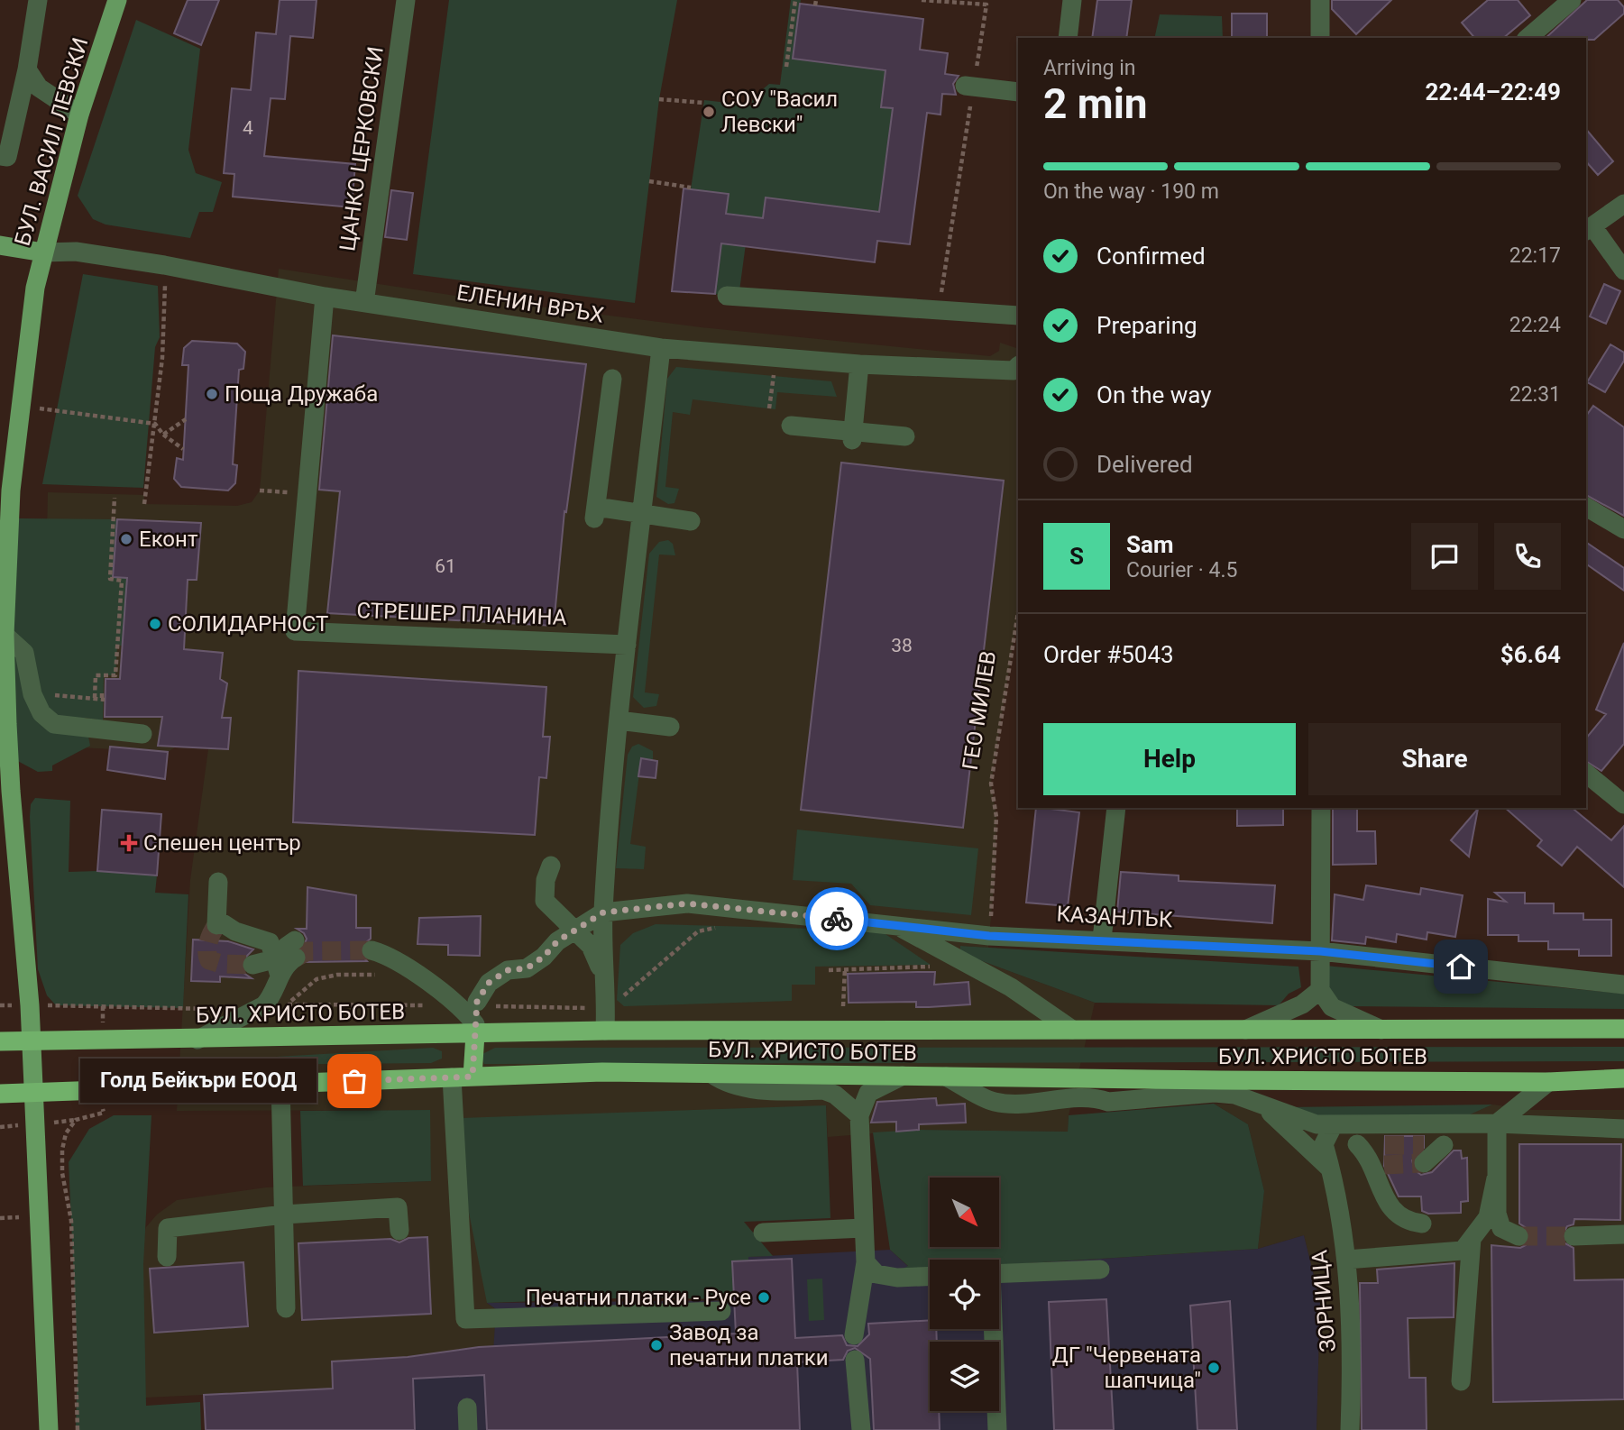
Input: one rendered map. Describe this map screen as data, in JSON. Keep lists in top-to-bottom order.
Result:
{
  "streets": {
    "highway": ["БУЛ. ХРИСТО БОТЕВ"],
    "main road": ["БУЛ. ВАСИЛ ЛЕВСКИ"],
    "street": [
      "ЦАНКО ЦЕРКОВСКИ",
      "ЕЛЕНИН ВРЪХ",
      "СТРЕШЕР ПЛАНИНА",
      "КАЗАНЛЪК",
      "ЗОРНИЦА"
    ],
    "path": ["ГЕО МИЛЕВ"]
  },
  "crossings": [
    ["БУЛ. ВАСИЛ ЛЕВСКИ", "ЕЛЕНИН ВРЪХ"],
    ["БУЛ. ВАСИЛ ЛЕВСКИ", "БУЛ. ХРИСТО БОТЕВ"],
    ["ЦАНКО ЦЕРКОВСКИ", "ЕЛЕНИН ВРЪХ"],
    ["ГЕО МИЛЕВ", "КАЗАНЛЪК"]
  ],
  "places": {
    "other": [
      "СОУ \"Васил Левски\"",
      "Поща Дружаба",
      "Еконт",
      "СОЛИДАРНОСТ",
      "Голд Бейкъри ЕООД",
      "Печатни платки - Русе",
      "Завод за печатни платки",
      "ДГ \"Червената шапчица\""
    ],
    "health": ["Спешен център"]
  },
  "house_numbers": ["4", "61", "38"],
  "north": "bottom right",
  "page": {
    "heading": ["2 min", "Arriving in", "22:44–22:49"],
    "panel": [
      "Sam",
      "Courier · 4.5",
      "Order #5043",
      "$6.64"
    ],
    "bar": "On the way · 190 m",
    "list": [
      ["Confirmed", "22:17"],
      ["Preparing", "22:24"],
      ["On the way", "22:31"],
      "Delivered"
    ],
    "round": "S",
    "buttons": ["Help", "Share"],
    "bubble": "Голд Бейкъри ЕООД"
  }
}
